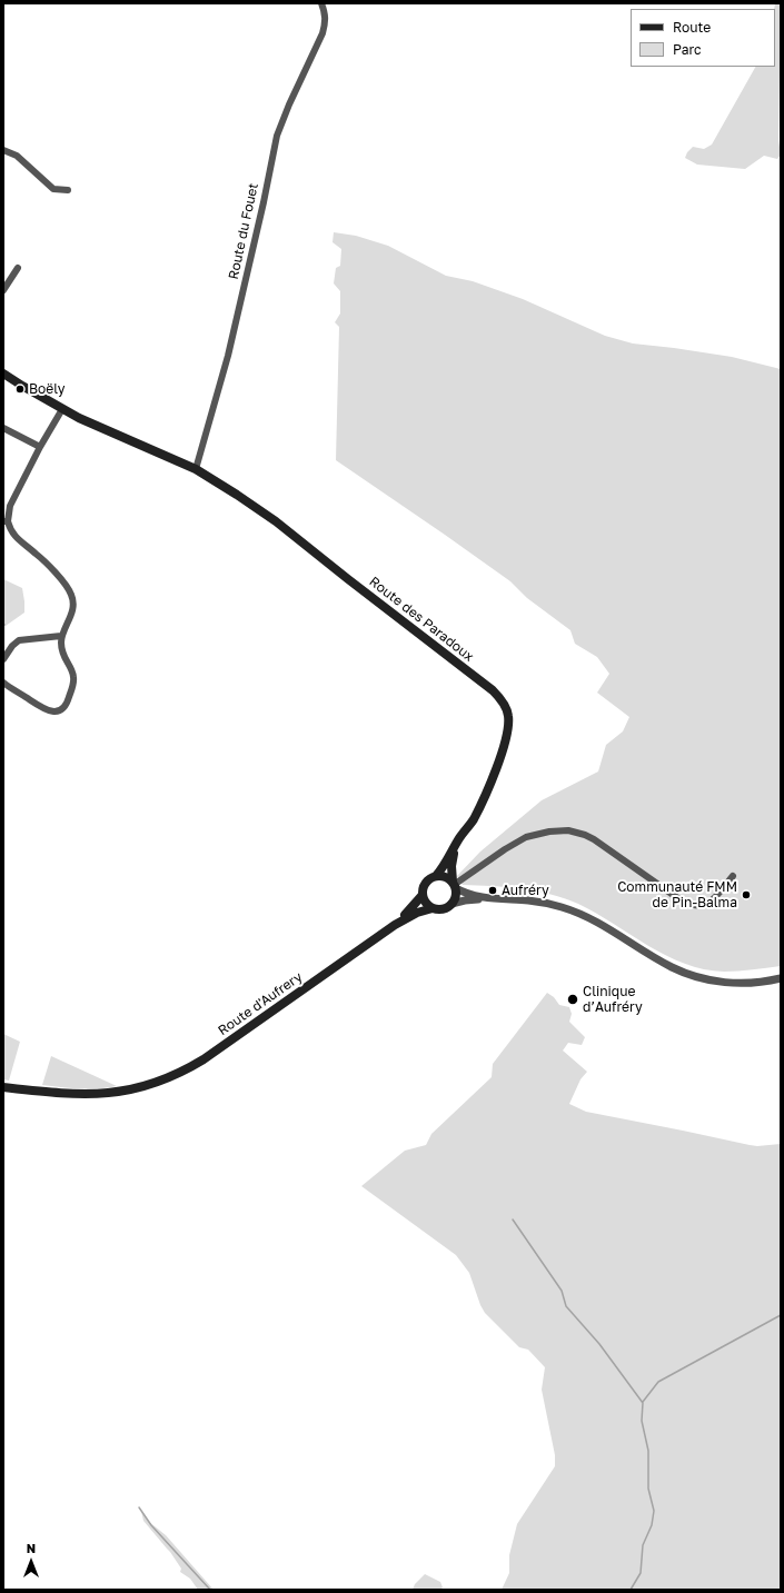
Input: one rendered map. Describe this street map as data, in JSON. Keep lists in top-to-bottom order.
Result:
{
  "streets": {
    "main road": ["Route des Paradoux", "Route d'Aufrery"],
    "street": ["Route du Fouet"]
  },
  "crossings": [
    ["Route du Fouet", "Route des Paradoux"],
    ["Route des Paradoux", "Route d'Aufrery"]
  ],
  "places": [
    "Boëly",
    "Aufréry",
    "Communauté FMM de Pin-Balma",
    "Clinique d’Aufréry"
  ],
  "legend": ["Route", "Parc"],
  "north": "top"
}
